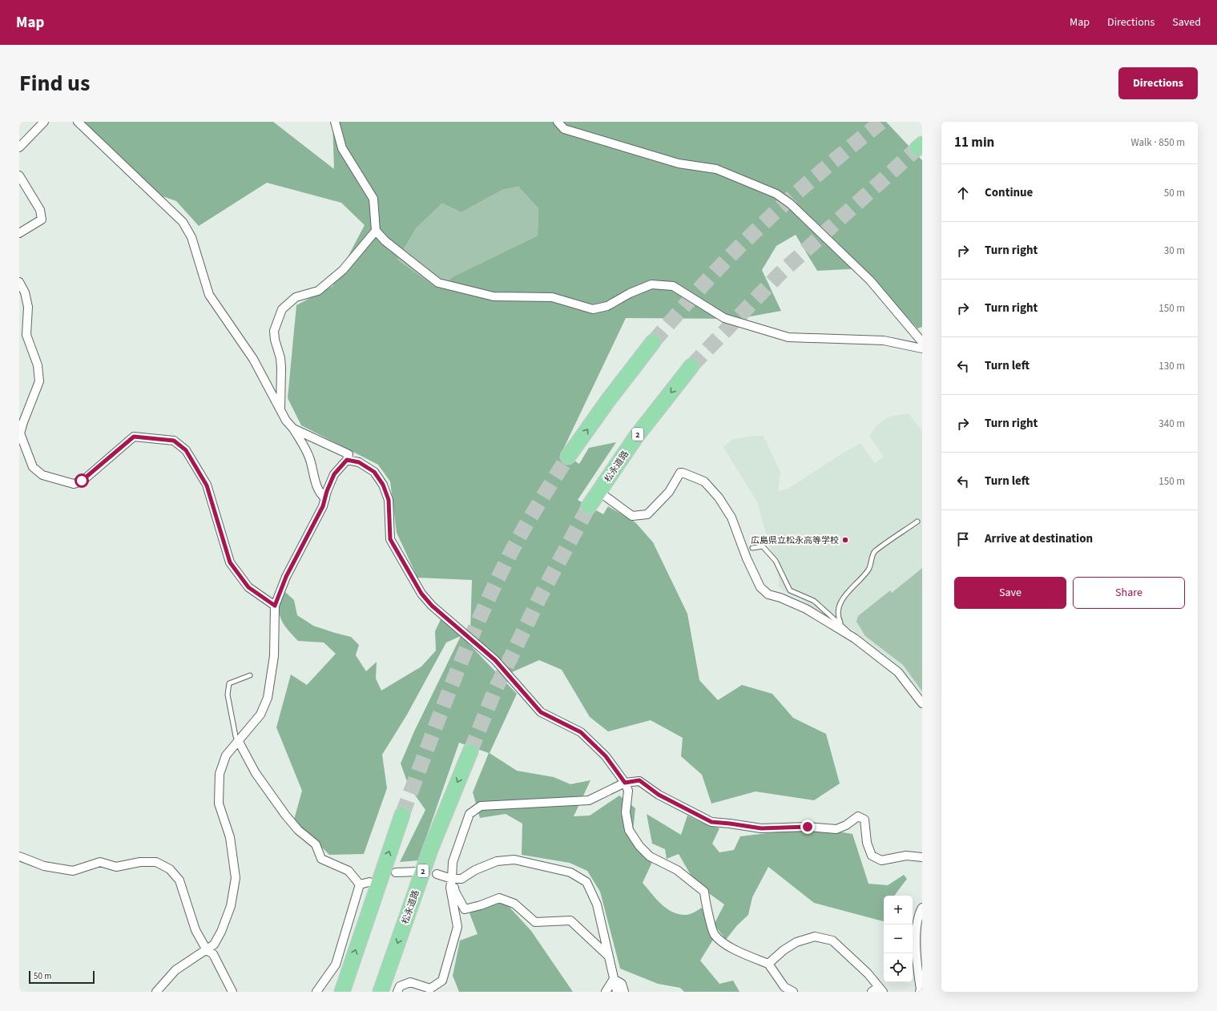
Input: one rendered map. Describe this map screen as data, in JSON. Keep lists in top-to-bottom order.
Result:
{
  "streets": {
    "highway": ["2", "松永道路"]
  },
  "places": ["広島県立松永高等学校"],
  "scale_bar": "50 m",
  "page": {
    "header": "Map",
    "nav": ["Map", "Directions", "Saved"],
    "title": "Find us",
    "buttons": [
      "Directions",
      ["Save", "Share"]
    ],
    "heading": ["11 min", "Walk · 850 m"],
    "list": [
      ["Continue", "50 m"],
      ["Turn right", "30 m"],
      ["Turn right", "150 m"],
      ["Turn left", "130 m"],
      ["Turn right", "340 m"],
      ["Turn left", "150 m"],
      "Arrive at destination"
    ],
    "map_buttons": ["+", "−"],
    "scale": "50 m"
  }
}
